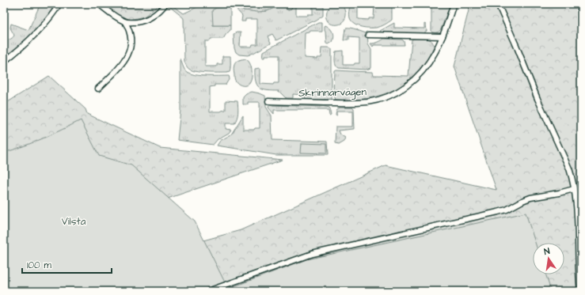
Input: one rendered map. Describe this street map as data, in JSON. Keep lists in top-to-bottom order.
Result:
{
  "streets": {
    "street": ["Skrinnarvägen"]
  },
  "parks": ["Vilsta"],
  "scale_bar": "100 m",
  "north": "top"
}
